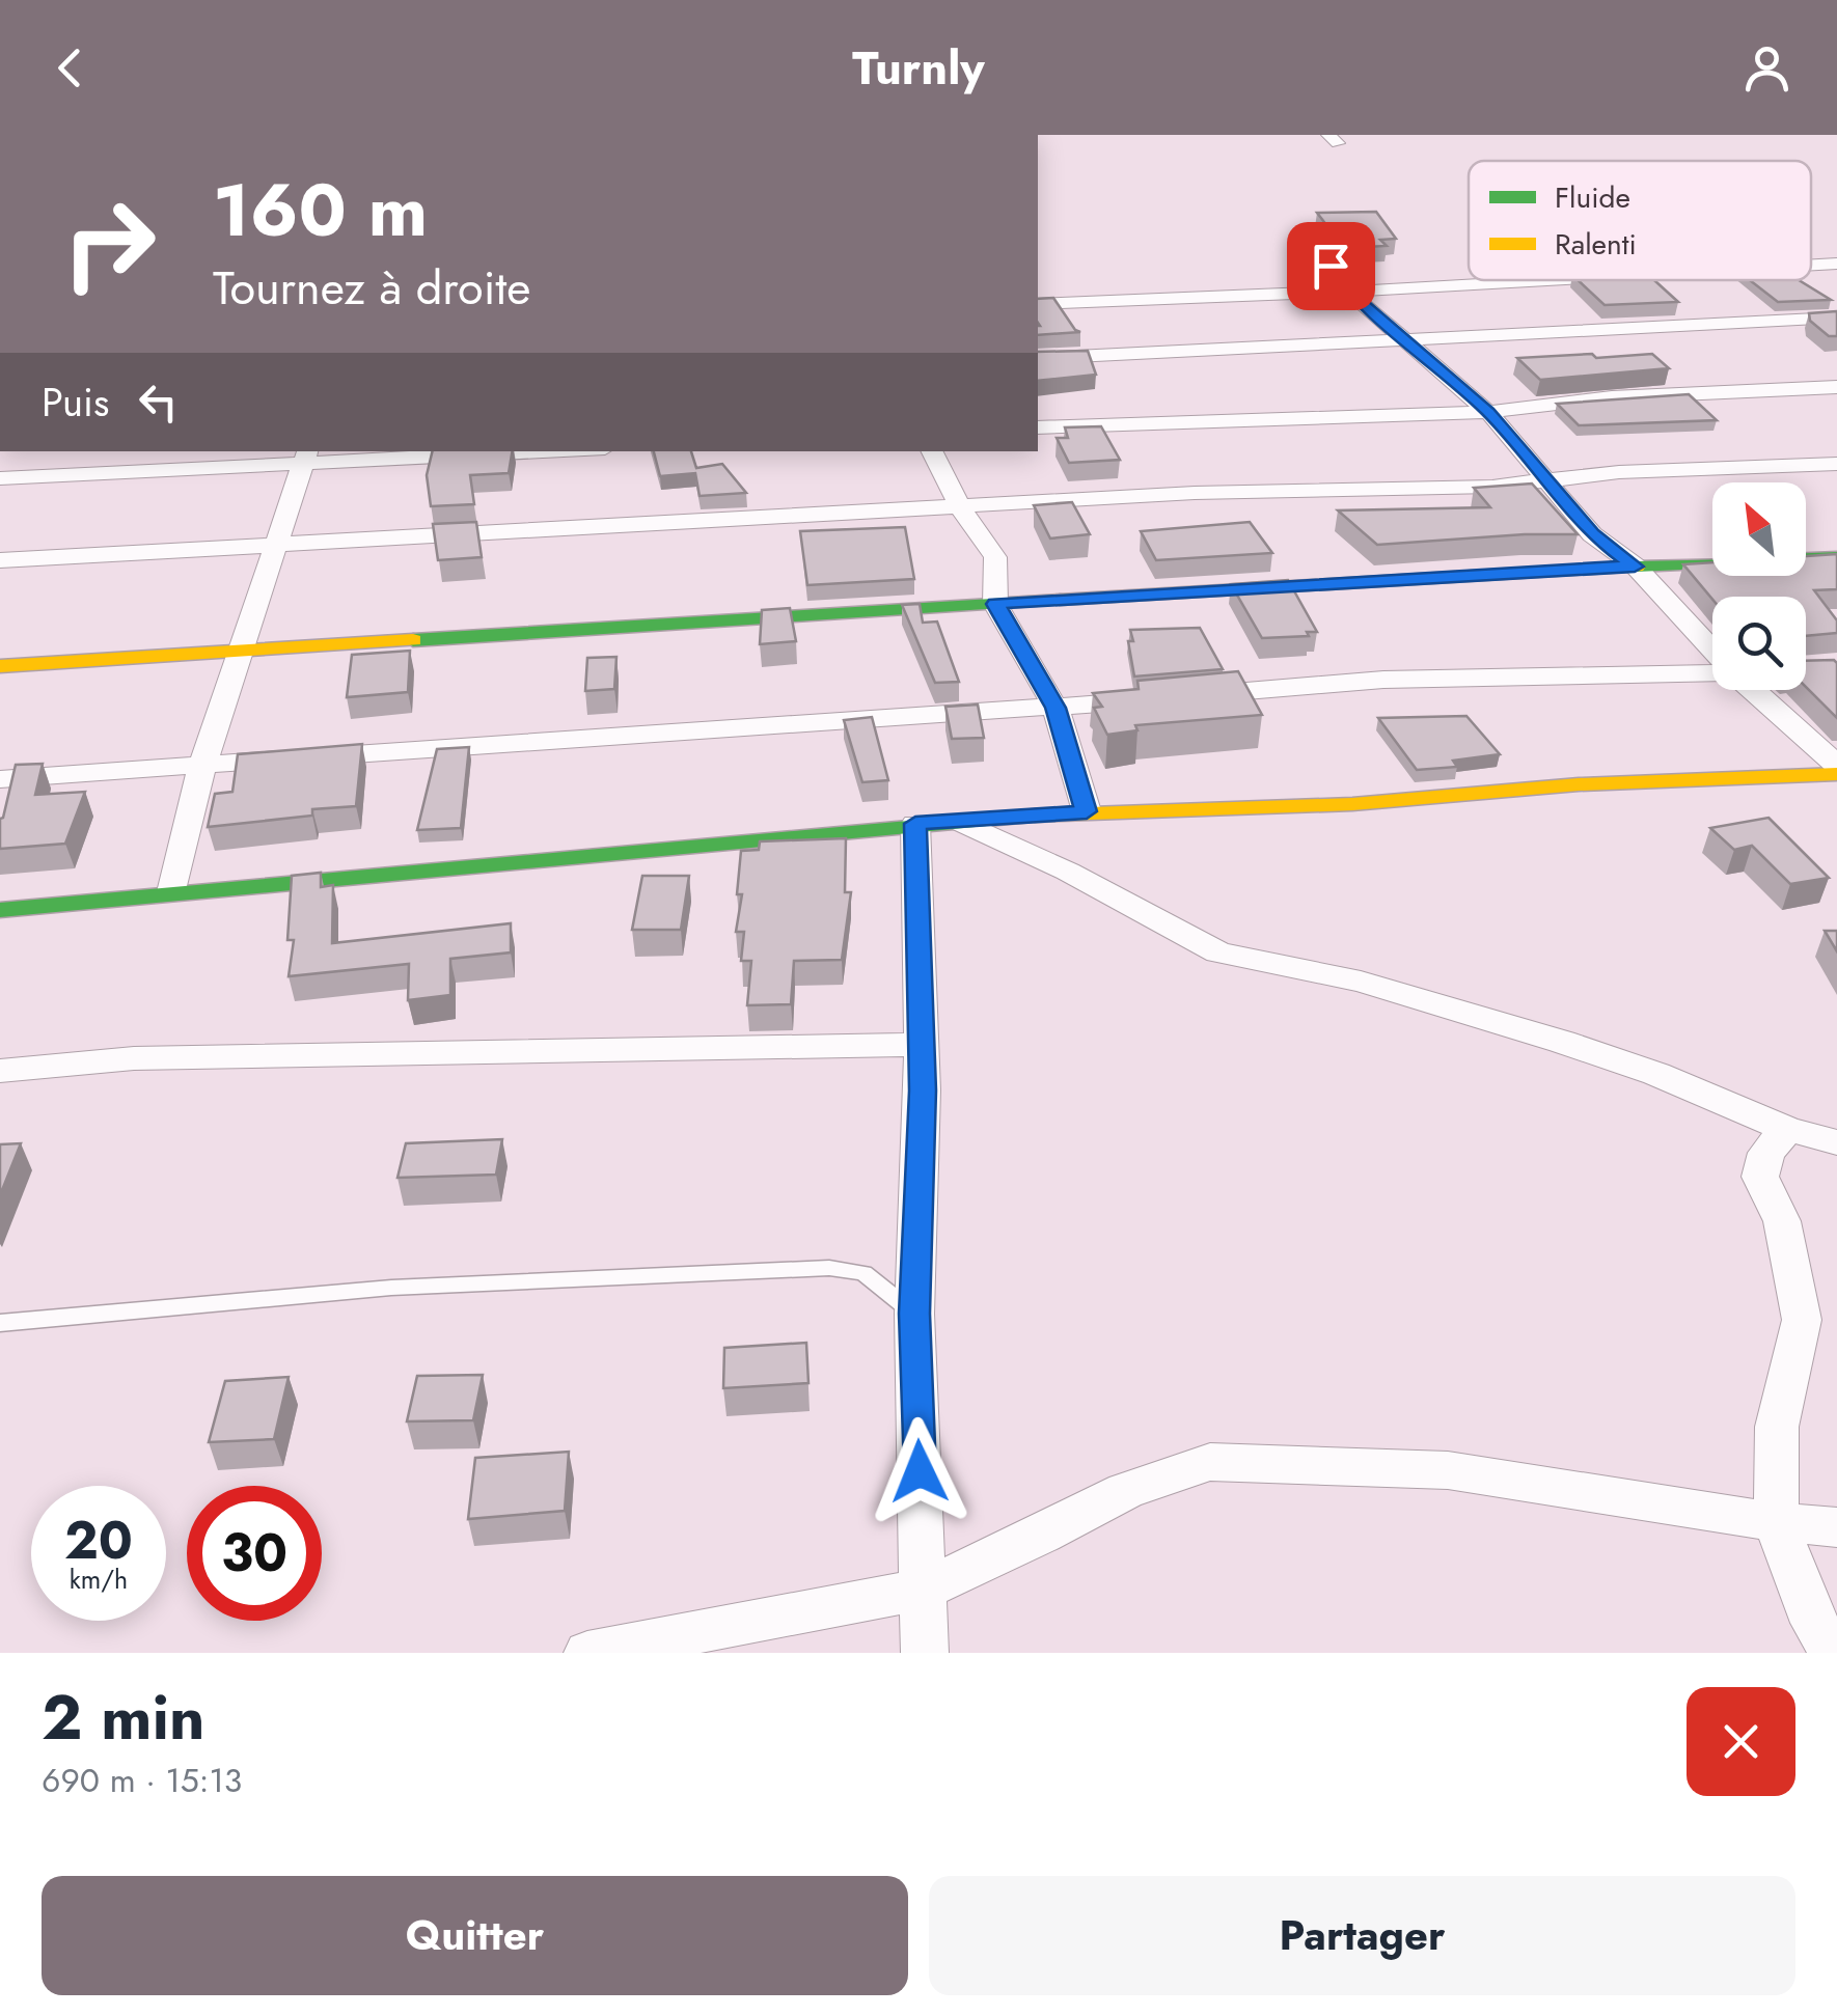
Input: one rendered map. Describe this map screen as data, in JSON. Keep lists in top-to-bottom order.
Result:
{
  "legend": ["Fluide", "Ralenti"],
  "north": "top left",
  "page": {
    "header": "Turnly",
    "turn": ["160 m", "Tournez à droite"],
    "then": "Puis",
    "speed": "20 km/h",
    "limit": "30",
    "heading": ["2 min", "690 m · 15:13"],
    "buttons": ["Quitter", "Partager"]
  }
}
